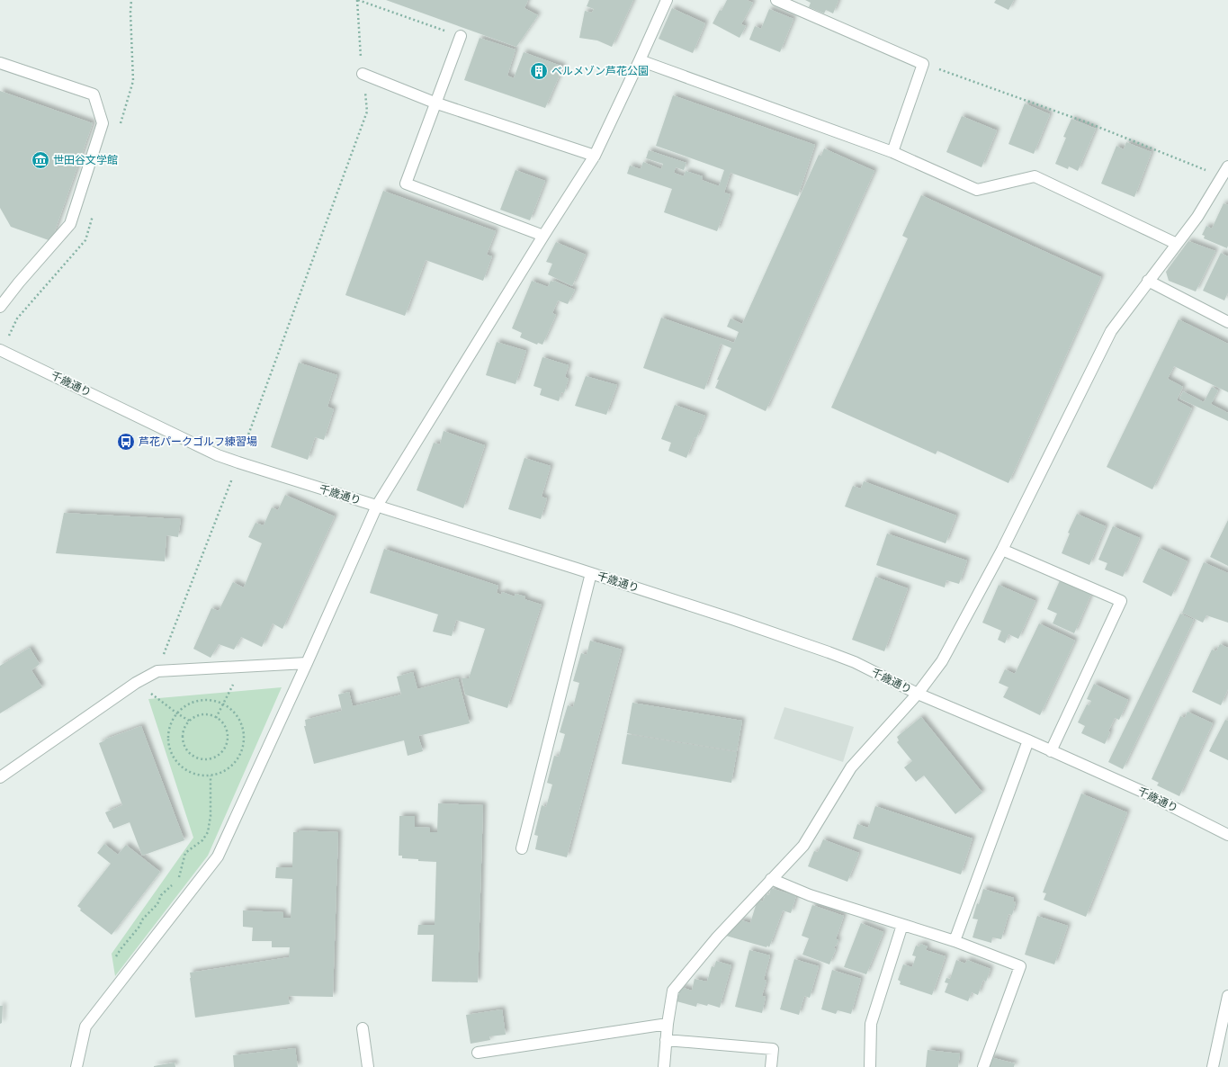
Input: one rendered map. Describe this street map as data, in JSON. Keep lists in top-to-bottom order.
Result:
{
  "streets": {
    "street": ["千歳通り"]
  },
  "places": {
    "building": ["ベルメゾン芦花公園"],
    "museum": ["世田谷文学館"],
    "bus stop": ["芦花パークゴルフ練習場"]
  }
}
